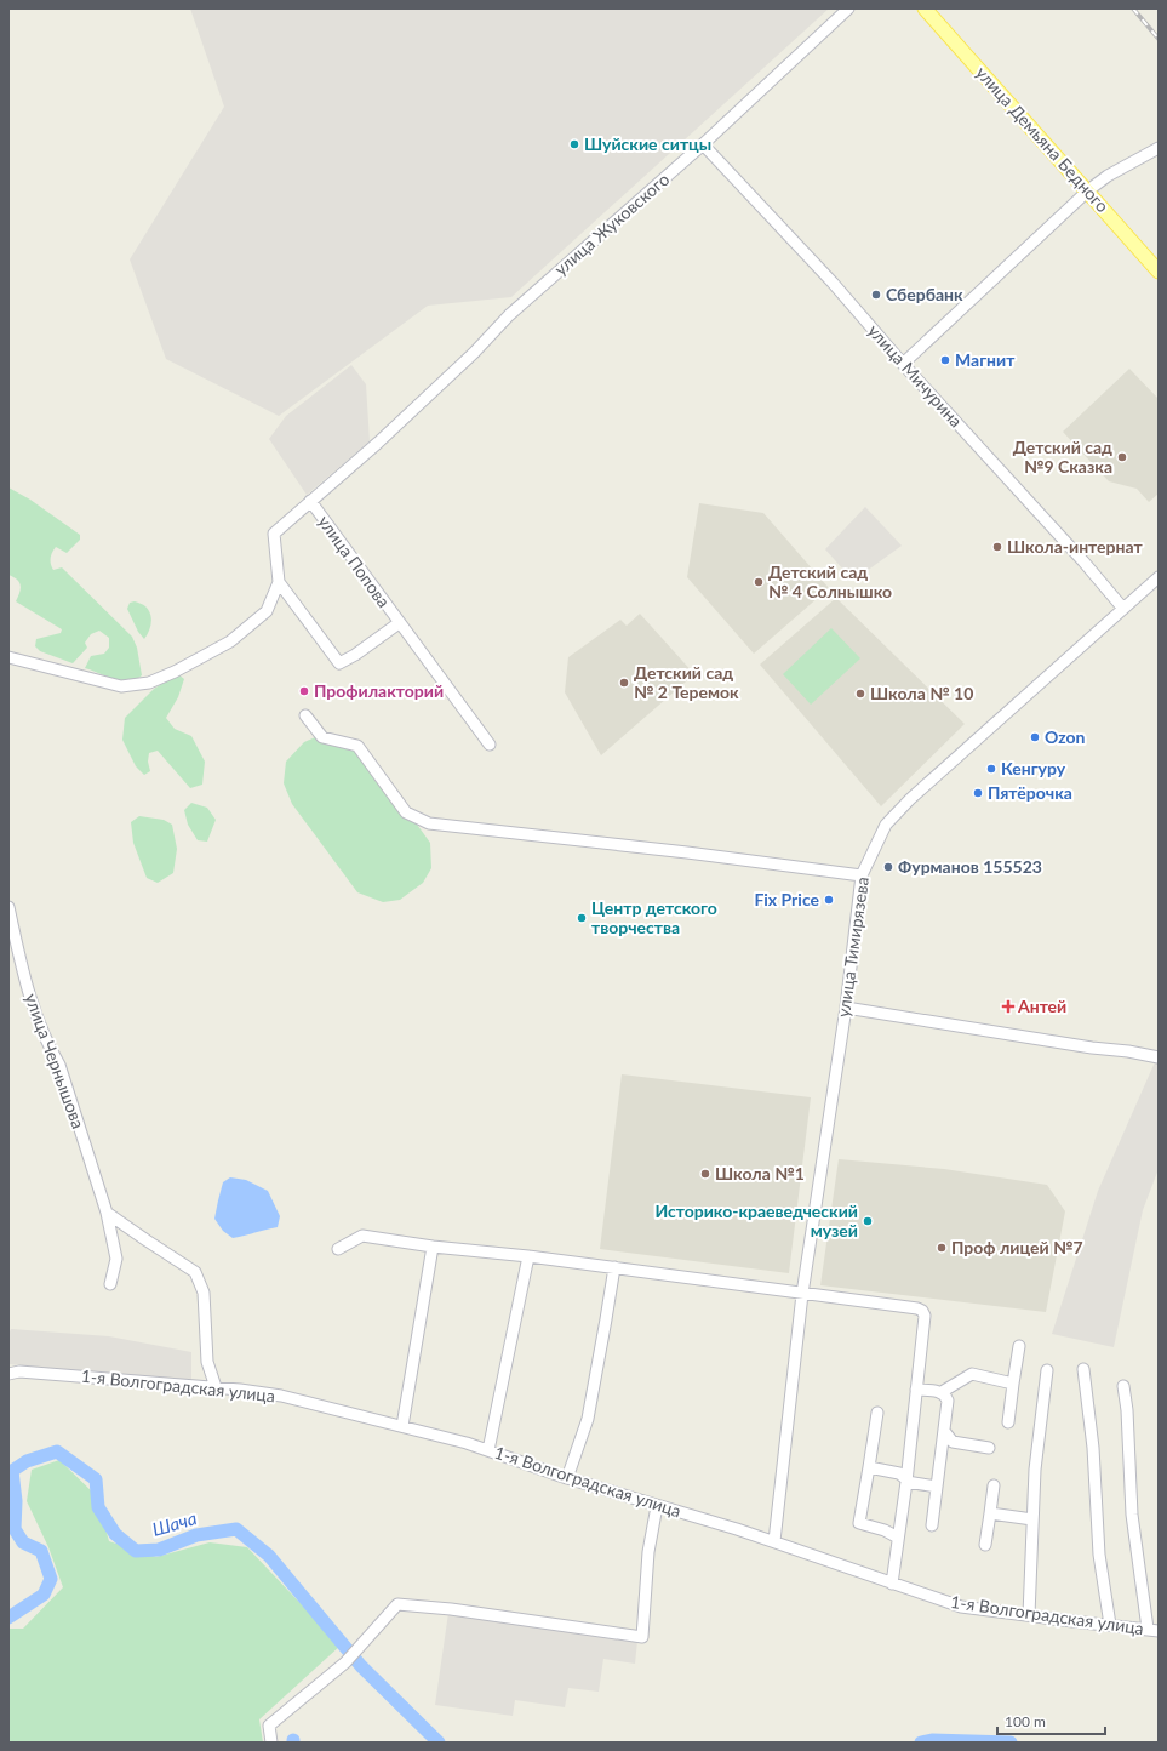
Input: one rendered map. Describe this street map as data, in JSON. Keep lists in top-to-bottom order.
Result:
{
  "streets": {
    "main road": ["улица Демьяна Бедного"],
    "street": [
      "улица Жуковского",
      "улица Мичурина",
      "улица Попова",
      "улица Тимирязева",
      "улица Чернышова",
      "1-я Волгоградская улица"
    ]
  },
  "crossings": [
    ["улица Жуковского", "улица Мичурина"],
    ["улица Жуковского", "улица Попова"],
    ["улица Мичурина", "улица Тимирязева"],
    ["улица Тимирязева", "1-я Волгоградская улица"]
  ],
  "water": ["Шача"],
  "places": {
    "other": [
      "Шуйские ситцы",
      "Сбербанк",
      "Магнит",
      "Детский сад №9 Сказка",
      "Школа-интернат",
      "Детский сад № 4 Солнышко",
      "Детский сад № 2 Теремок",
      "Профилакторий",
      "Школа № 10",
      "Ozon",
      "Кенгуру",
      "Пятёрочка",
      "Фурманов 155523",
      "Fix Price",
      "Центр детского творчества",
      "Школа №1",
      "Историко-краеведческий музей",
      "Проф лицей №7"
    ],
    "health": ["Антей"]
  },
  "scale_bar": "100 m"
}
